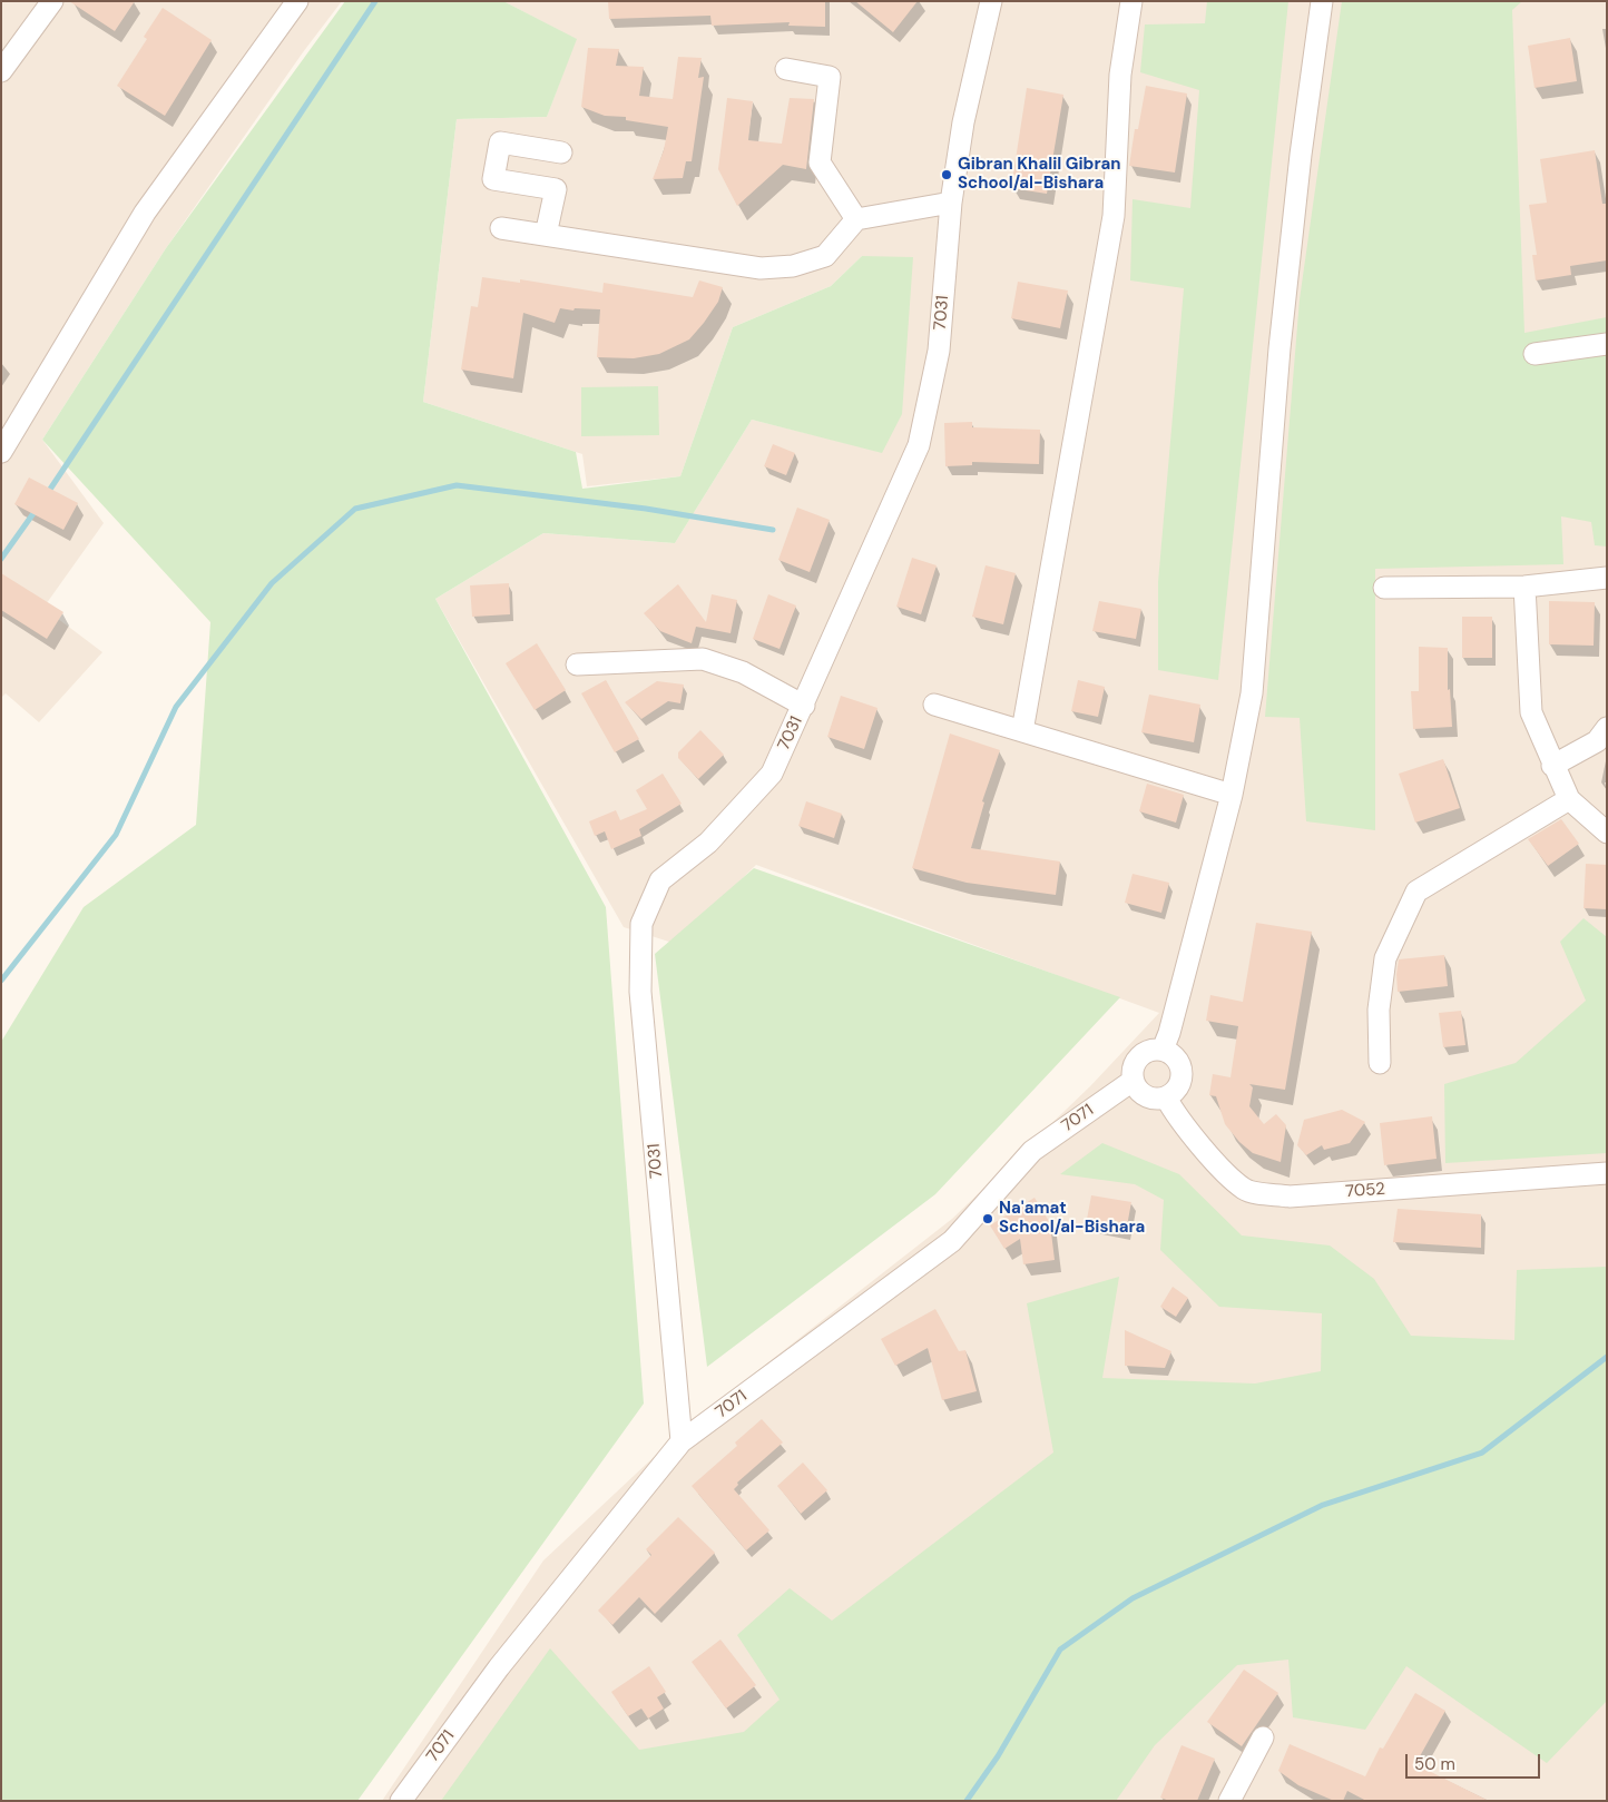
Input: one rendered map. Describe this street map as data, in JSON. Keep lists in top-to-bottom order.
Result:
{
  "streets": {
    "street": ["7031", "7071", "7052"]
  },
  "crossings": [
    ["7031", "7071"],
    ["7071", "7052"]
  ],
  "places": ["Gibran Khalil Gibran School/al-Bishara", "Na'amat School/al-Bishara"],
  "scale_bar": "50 m"
}
